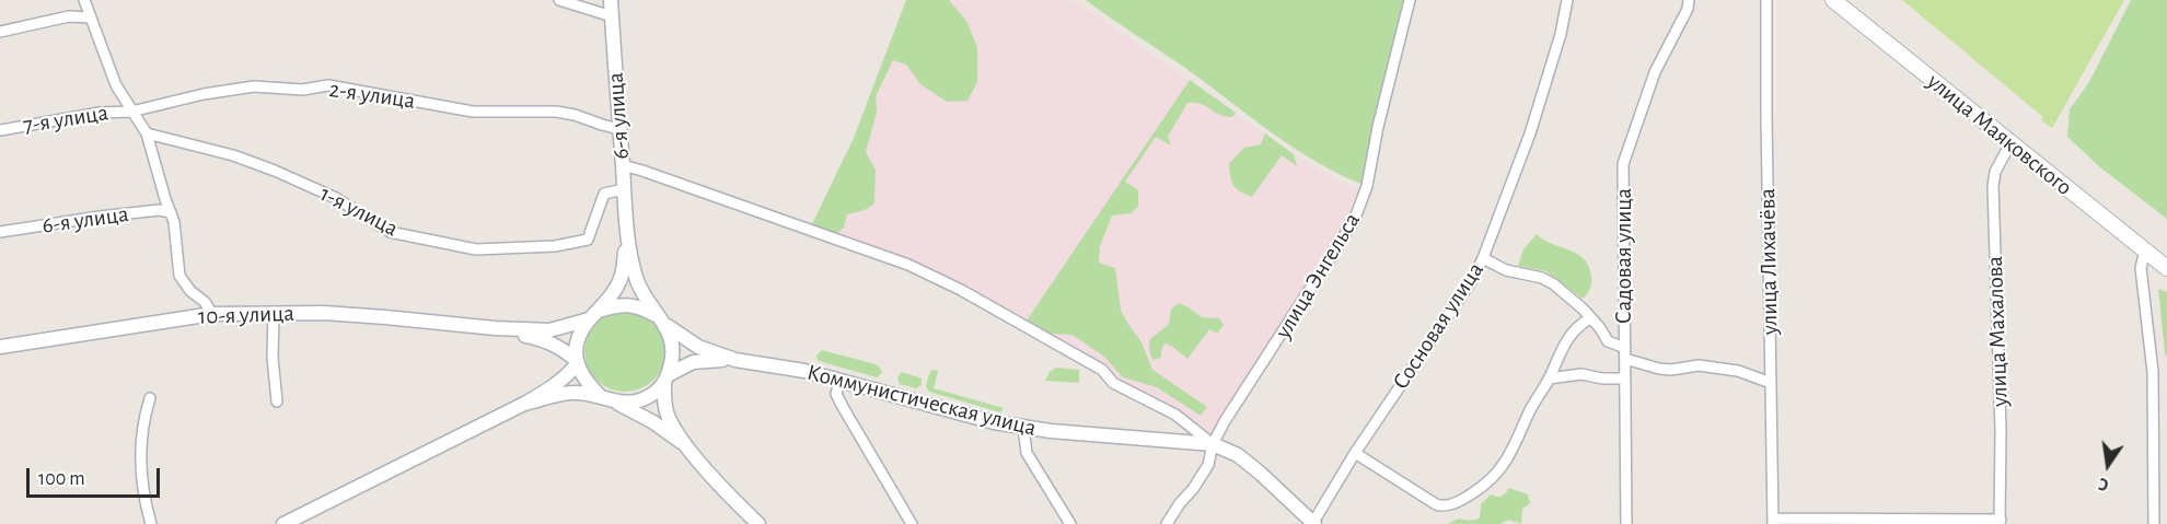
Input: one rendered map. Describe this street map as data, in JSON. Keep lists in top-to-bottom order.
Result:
{
  "streets": {
    "main road": ["улица Маяковского"],
    "street": [
      "2-я улица",
      "6-я улица",
      "7-я улица",
      "1-я улица",
      "Садовая улица",
      "улица Лихачёва",
      "улица Энгельса",
      "10-я улица",
      "Сосновая улица",
      "улица Махалова",
      "Коммунистическая улица"
    ]
  },
  "crossings": [
    ["2-я улица", "6-я улица"],
    ["2-я улица", "7-я улица"],
    ["6-я улица", "1-я улица"],
    ["улица Маяковского", "улица Махалова"],
    ["улица Энгельса", "Коммунистическая улица"],
    ["10-я улица", "Коммунистическая улица"],
    ["Сосновая улица", "Коммунистическая улица"]
  ],
  "scale_bar": "100 m",
  "north": "bottom"
}
